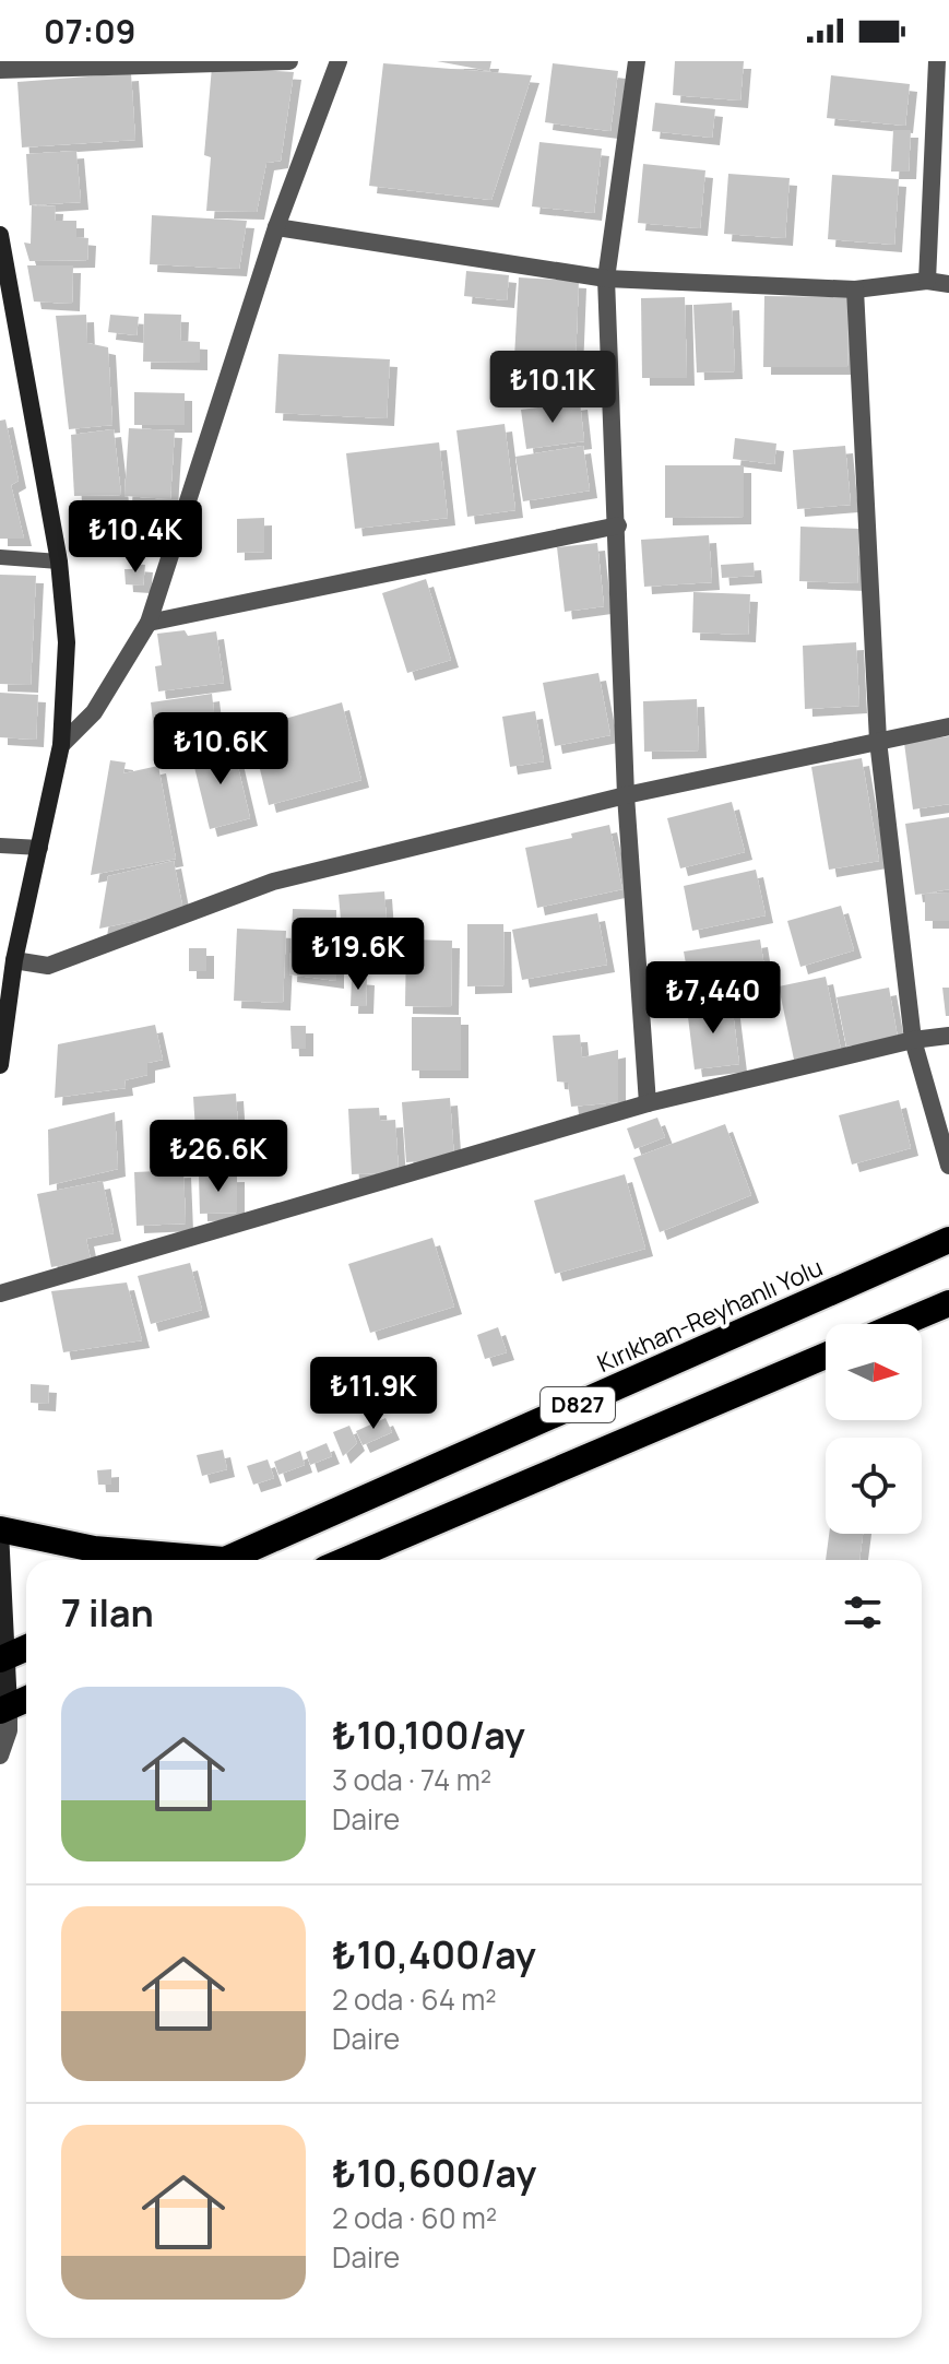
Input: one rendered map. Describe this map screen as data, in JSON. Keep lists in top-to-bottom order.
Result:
{
  "streets": {
    "highway": ["Kırıkhan-Reyhanlı Yolu", "D827"]
  },
  "north": "right",
  "page": {
    "status": "07:09",
    "price": [
      "₺10.1K",
      "₺10.4K",
      "₺10.6K",
      "₺19.6K",
      "₺7,440",
      "₺26.6K",
      "₺11.9K"
    ],
    "heading": "7 ilan",
    "list": [
      {
        "name": "₺10,100/ay",
        "note": "3 oda · 74 m² · Daire"
      },
      {
        "name": "₺10,400/ay",
        "note": "2 oda · 64 m² · Daire"
      },
      {
        "name": "₺10,600/ay",
        "note": "2 oda · 60 m² · Daire"
      }
    ]
  }
}
